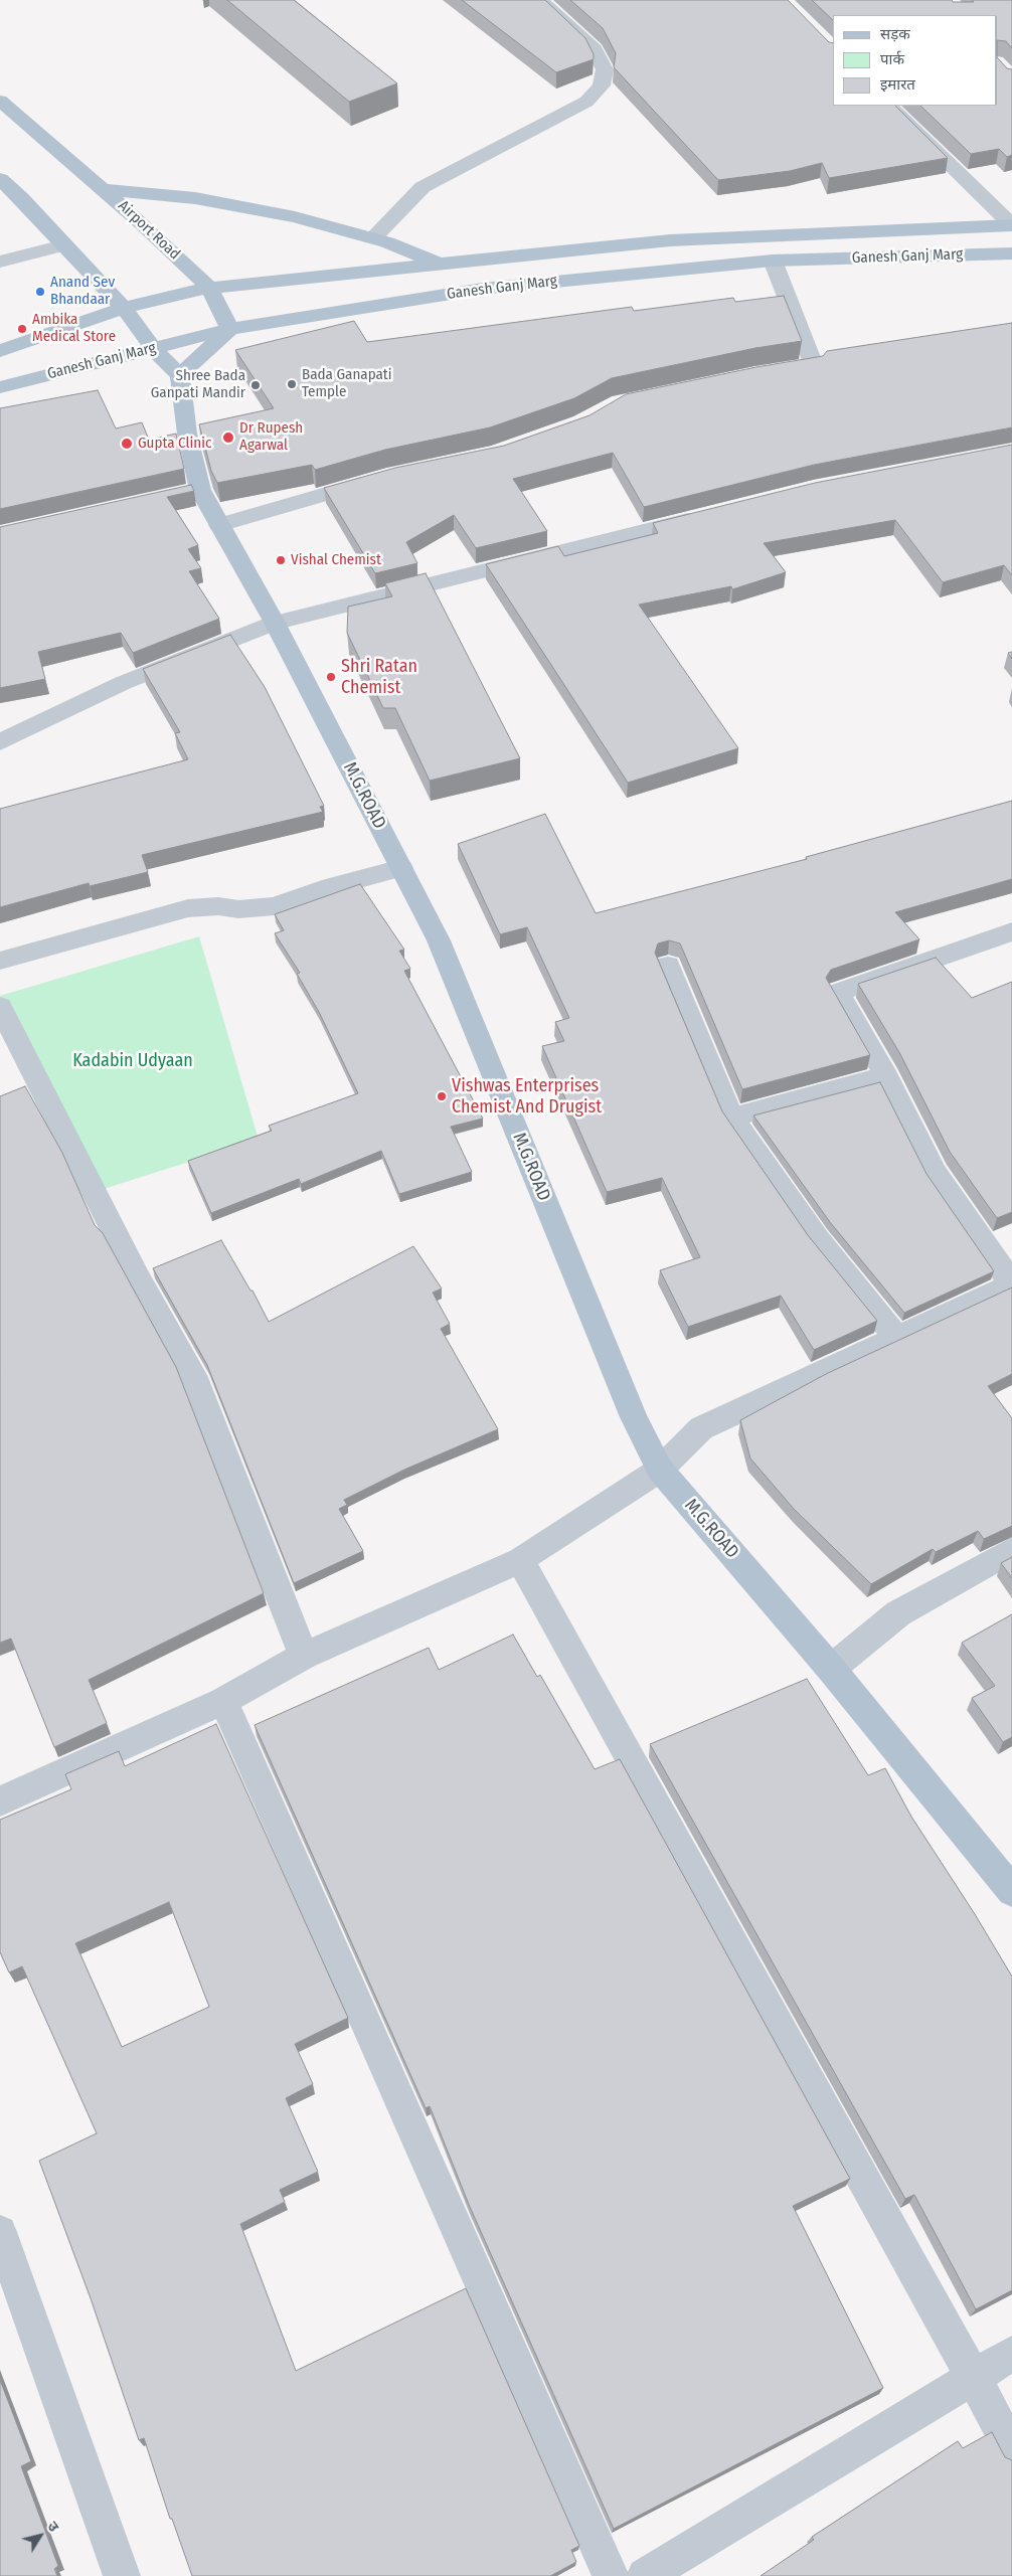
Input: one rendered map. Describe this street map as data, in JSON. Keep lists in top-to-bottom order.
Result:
{
  "streets": {
    "main road": ["Airport Road", "Ganesh Ganj Marg", "M.G.ROAD"]
  },
  "crossings": [
    ["Airport Road", "Ganesh Ganj Marg"]
  ],
  "parks": ["Kadabin Udyaan"],
  "places": [
    "Anand Sev Bhandaar",
    "Ambika Medical Store",
    "Bada Ganapati Temple",
    "Shree Bada Ganpati Mandir",
    "Dr Rupesh Agarwal",
    "Gupta Clinic",
    "Vishal Chemist",
    "Shri Ratan Chemist",
    "Vishwas Enterprises Chemist And Drugist"
  ],
  "legend": ["सड़क", "पार्क", "इमारत"],
  "north": "top right"
}
